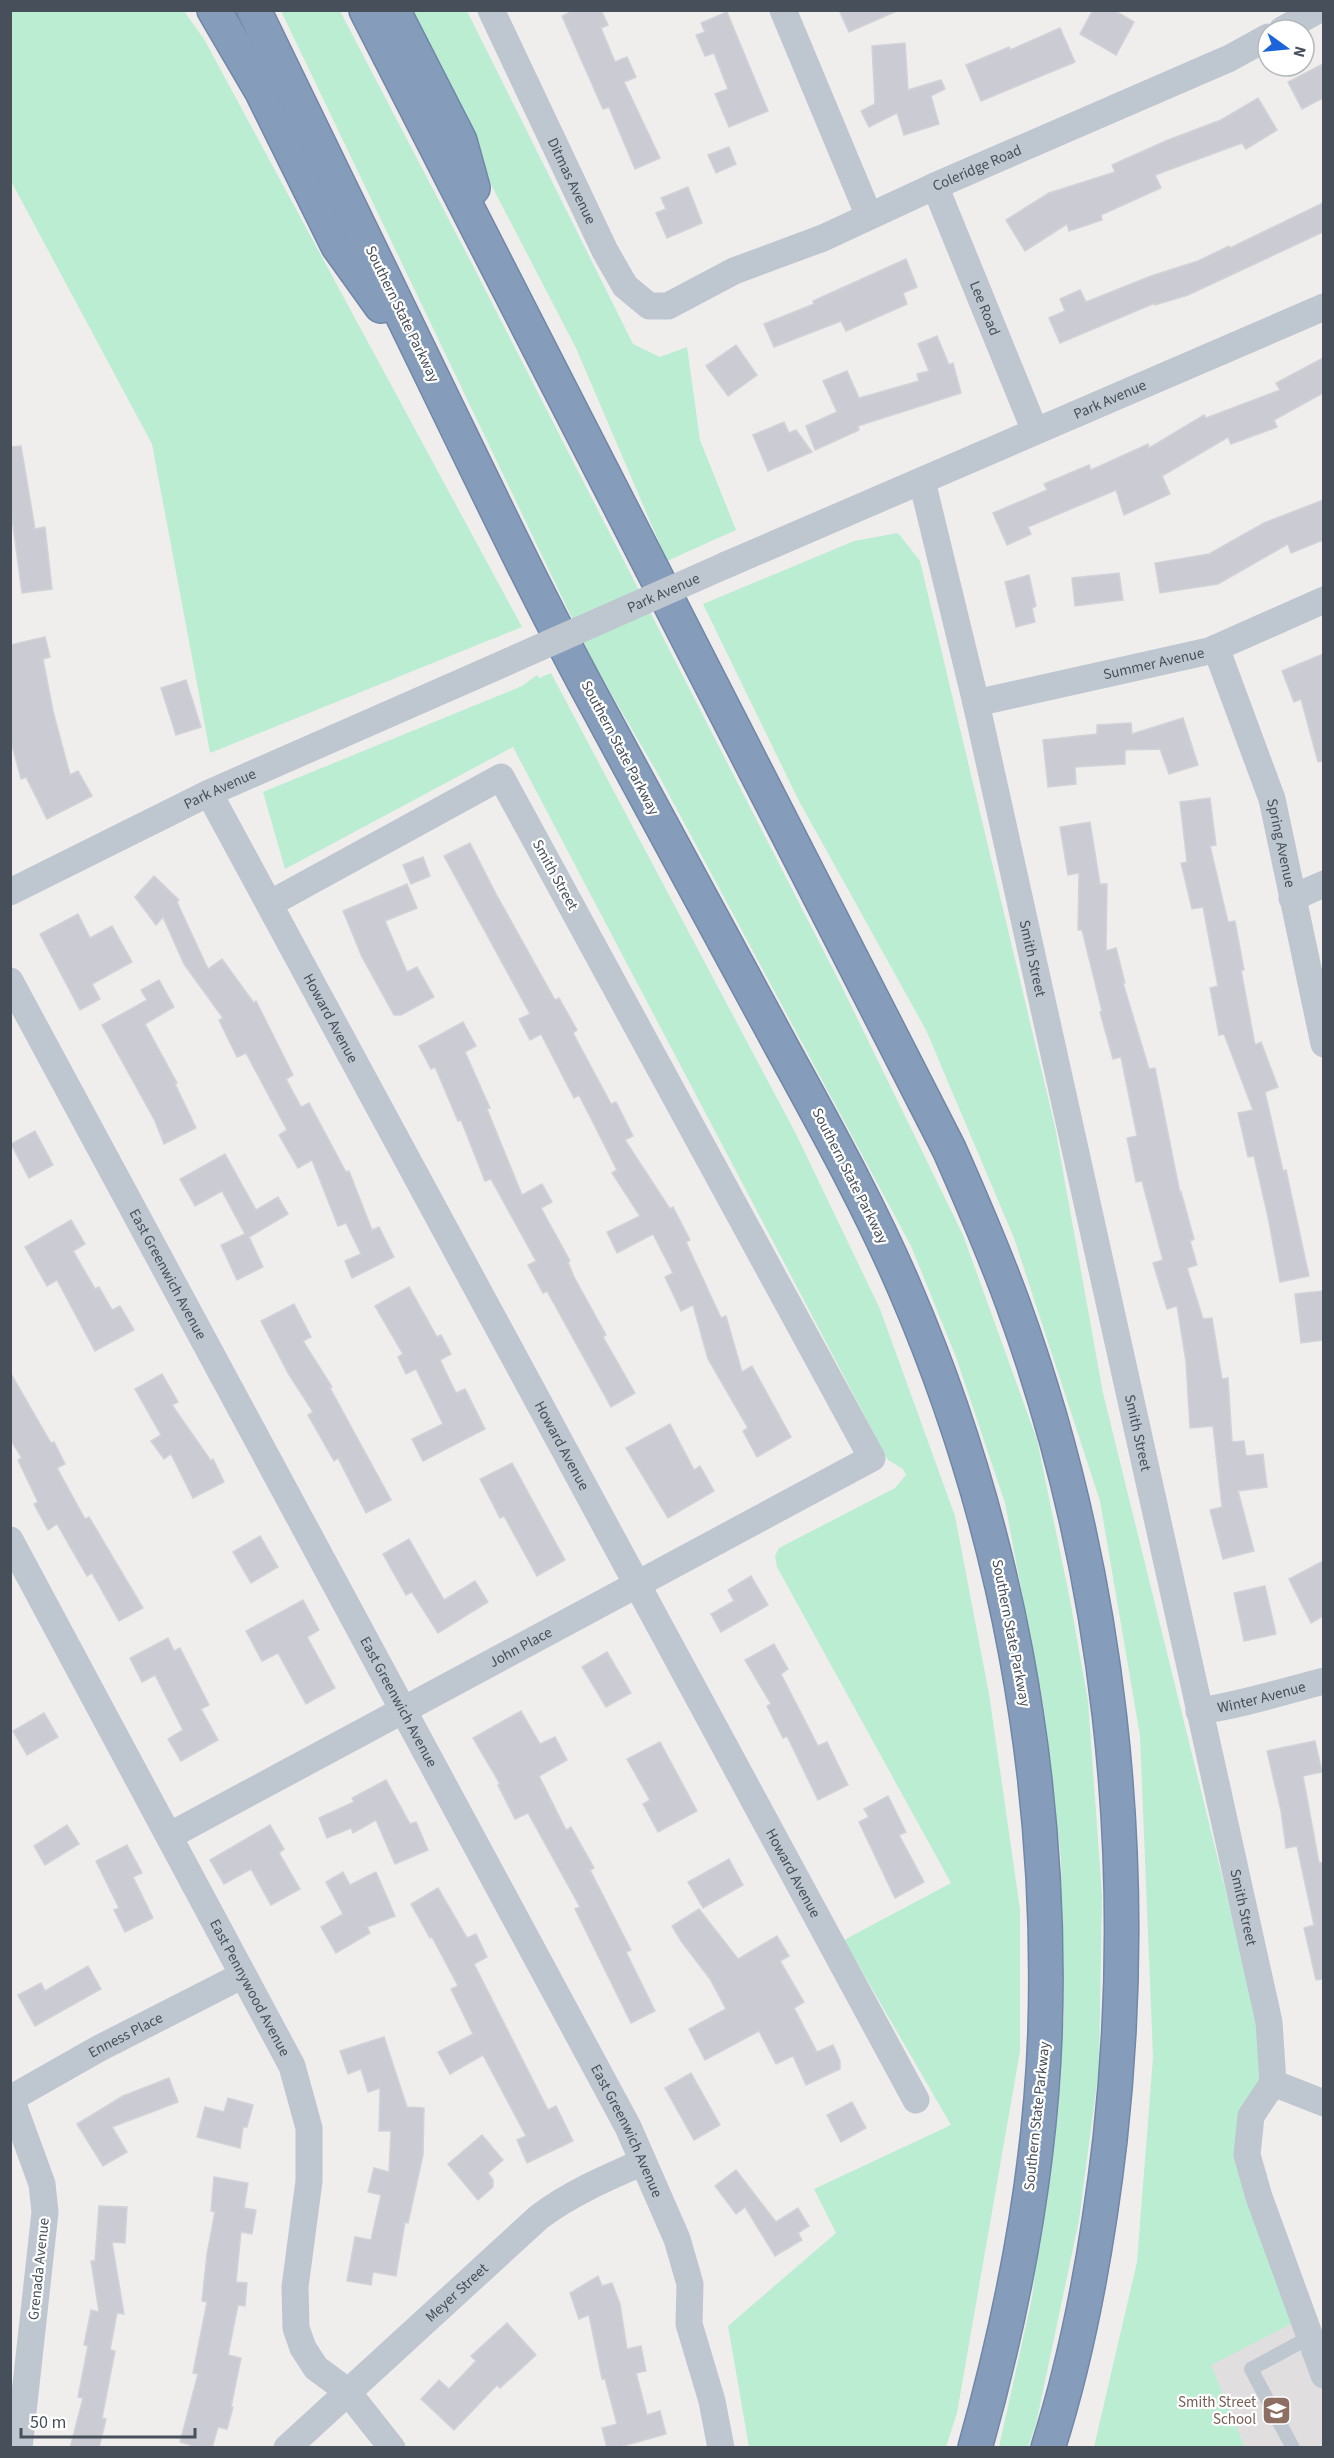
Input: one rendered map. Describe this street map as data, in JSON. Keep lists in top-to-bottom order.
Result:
{
  "streets": {
    "highway": ["Southern State Parkway"],
    "street": [
      "Coleridge Road",
      "Ditmas Avenue",
      "Lee Road",
      "Park Avenue",
      "Summer Avenue",
      "Spring Avenue",
      "Smith Street",
      "Howard Avenue",
      "East Greenwich Avenue",
      "John Place",
      "Winter Avenue",
      "East Pennywood Avenue",
      "Enness Place",
      "Grenada Avenue",
      "Meyer Street"
    ]
  },
  "crossings": [
    ["Coleridge Road", "Ditmas Avenue"],
    ["Coleridge Road", "Lee Road"],
    ["Lee Road", "Park Avenue"],
    ["Park Avenue", "Smith Street"],
    ["Park Avenue", "Howard Avenue"],
    ["Summer Avenue", "Spring Avenue"],
    ["Summer Avenue", "Smith Street"],
    ["Smith Street", "Howard Avenue"],
    ["Smith Street", "John Place"],
    ["Smith Street", "Winter Avenue"],
    ["Howard Avenue", "John Place"],
    ["East Greenwich Avenue", "John Place"],
    ["East Greenwich Avenue", "Meyer Street"],
    ["John Place", "East Pennywood Avenue"],
    ["East Pennywood Avenue", "Enness Place"],
    ["East Pennywood Avenue", "Meyer Street"],
    ["Enness Place", "Grenada Avenue"]
  ],
  "places": {
    "school or university": ["Smith Street School"]
  },
  "scale_bar": "50 m",
  "north": "right"
}
